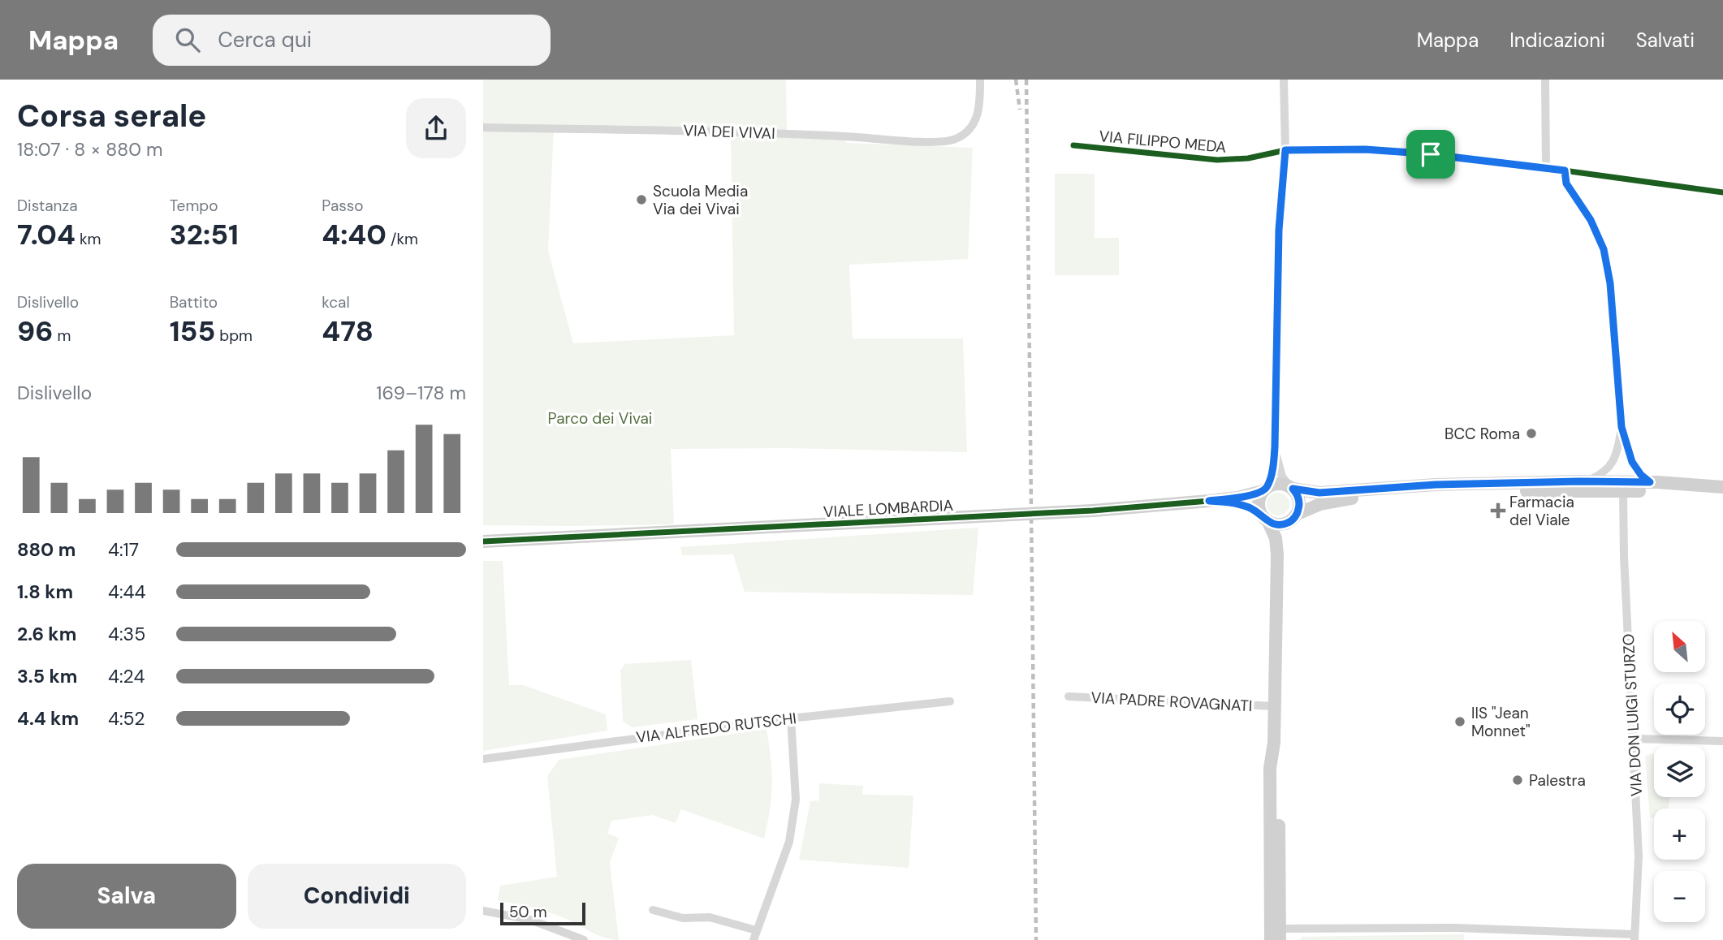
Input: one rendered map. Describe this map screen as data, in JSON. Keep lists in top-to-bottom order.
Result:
{
  "streets": {
    "main road": ["VIALE LOMBARDIA"],
    "street": [
      "VIA DEI VIVAI",
      "VIA FILIPPO MEDA",
      "VIA PADRE ROVAGNATI",
      "VIA DON LUIGI STURZO",
      "VIA ALFREDO RUTSCHI"
    ]
  },
  "parks": ["Parco dei Vivai"],
  "places": {
    "other": [
      "Scuola Media Via dei Vivai",
      "BCC Roma",
      "IIS \"Jean Monnet\"",
      "Palestra"
    ],
    "health": ["Farmacia del Viale"]
  },
  "scale_bar": "50 m",
  "north": "top left",
  "page": {
    "header": "Mappa",
    "search": "Cerca qui",
    "nav": ["Mappa", "Indicazioni", "Salvati"],
    "heading": ["Corsa serale", "18:07 · 8 × 880 m"],
    "stats": [
      ["Distanza", "7.04 km"],
      ["Tempo", "32:51"],
      ["Passo", "4:40 /km"],
      ["Dislivello", "96 m"],
      ["Battito", "155 bpm"],
      ["kcal", "478"]
    ],
    "chart": ["Dislivello", "169–178 m"],
    "list": [
      {
        "name": "880 m",
        "note": "4:17"
      },
      {
        "name": "1.8 km",
        "note": "4:44"
      },
      {
        "name": "2.6 km",
        "note": "4:35"
      },
      {
        "name": "3.5 km",
        "note": "4:24"
      },
      {
        "name": "4.4 km",
        "note": "4:52"
      }
    ],
    "map_buttons": ["+", "−"],
    "buttons": ["Salva", "Condividi"],
    "scale": "50 m"
  }
}
